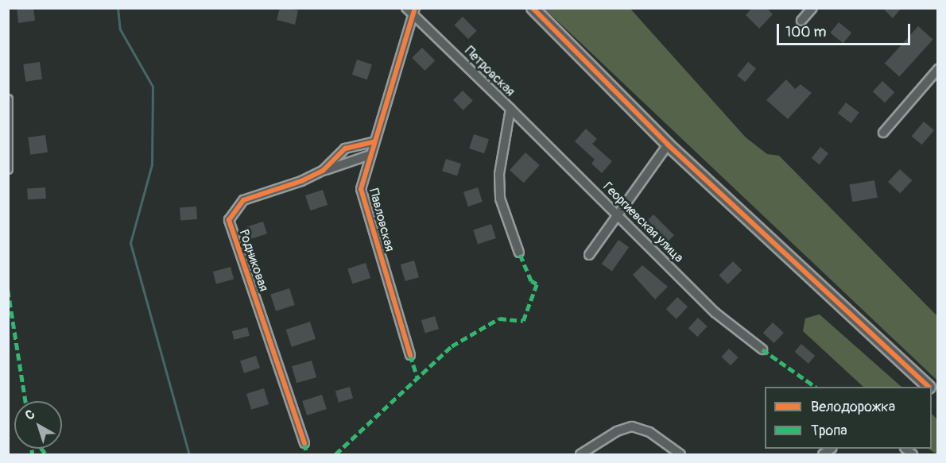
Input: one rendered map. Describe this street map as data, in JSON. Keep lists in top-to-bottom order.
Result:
{
  "streets": {
    "street": [
      "Петровская",
      "Павловская",
      "Георгиевская улица",
      "Родниковая"
    ]
  },
  "crossings": [
    ["Петровская", "Павловская"],
    ["Петровская", "Георгиевская улица"],
    ["Павловская", "Родниковая"]
  ],
  "legend": ["Велодорожка", "Тропа"],
  "scale_bar": "100 m",
  "north": "top left"
}
